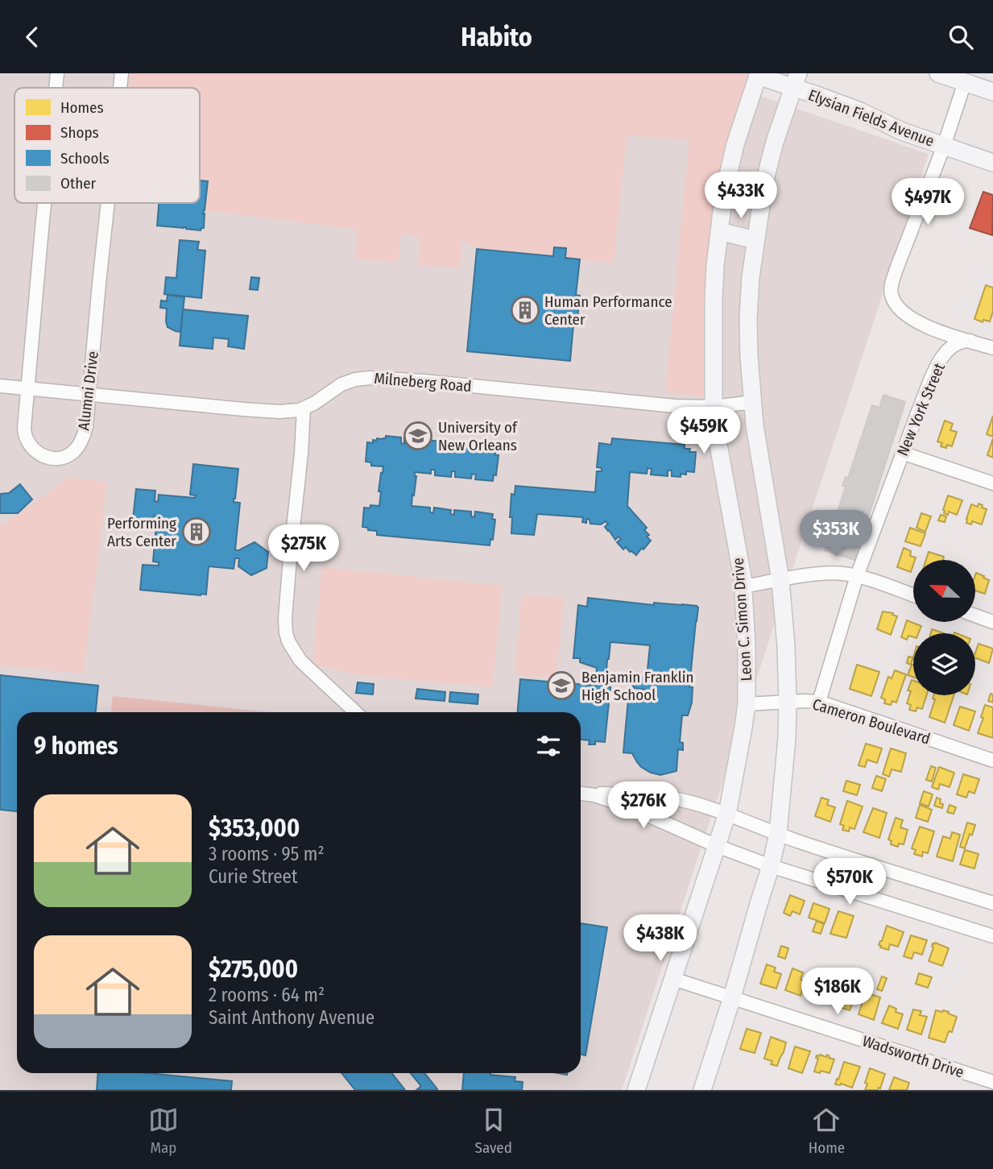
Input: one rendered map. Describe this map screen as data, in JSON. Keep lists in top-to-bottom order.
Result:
{
  "streets": {
    "main road": ["Elysian Fields Avenue", "Leon C. Simon Drive"],
    "street": [
      "Milneberg Road",
      "Alumni Drive",
      "New York Street",
      "Cameron Boulevard",
      "Wadsworth Drive"
    ]
  },
  "crossings": [
    ["Elysian Fields Avenue", "Leon C. Simon Drive"],
    ["Milneberg Road", "Alumni Drive"],
    ["Milneberg Road", "Leon C. Simon Drive"],
    ["New York Street", "Cameron Boulevard"],
    ["Leon C. Simon Drive", "Cameron Boulevard"],
    ["Leon C. Simon Drive", "Wadsworth Drive"]
  ],
  "places": {
    "building": ["Human Performance Center", "Performing Arts Center"],
    "school or university": ["University of New Orleans", "Benjamin Franklin High School"]
  },
  "legend": [
    "Homes",
    "Shops",
    "Schools",
    "Other"
  ],
  "north": "left",
  "page": {
    "header": "Habito",
    "price": [
      "$433K",
      "$497K",
      "$459K",
      "$353K",
      "$275K",
      "$276K",
      "$570K",
      "$438K",
      "$186K"
    ],
    "heading": "9 homes",
    "list": [
      {
        "name": "$353,000",
        "note": "3 rooms · 95 m² · Curie Street"
      },
      {
        "name": "$275,000",
        "note": "2 rooms · 64 m² · Saint Anthony Avenue"
      }
    ],
    "tabs": ["Map", "Saved", "Home"]
  }
}
